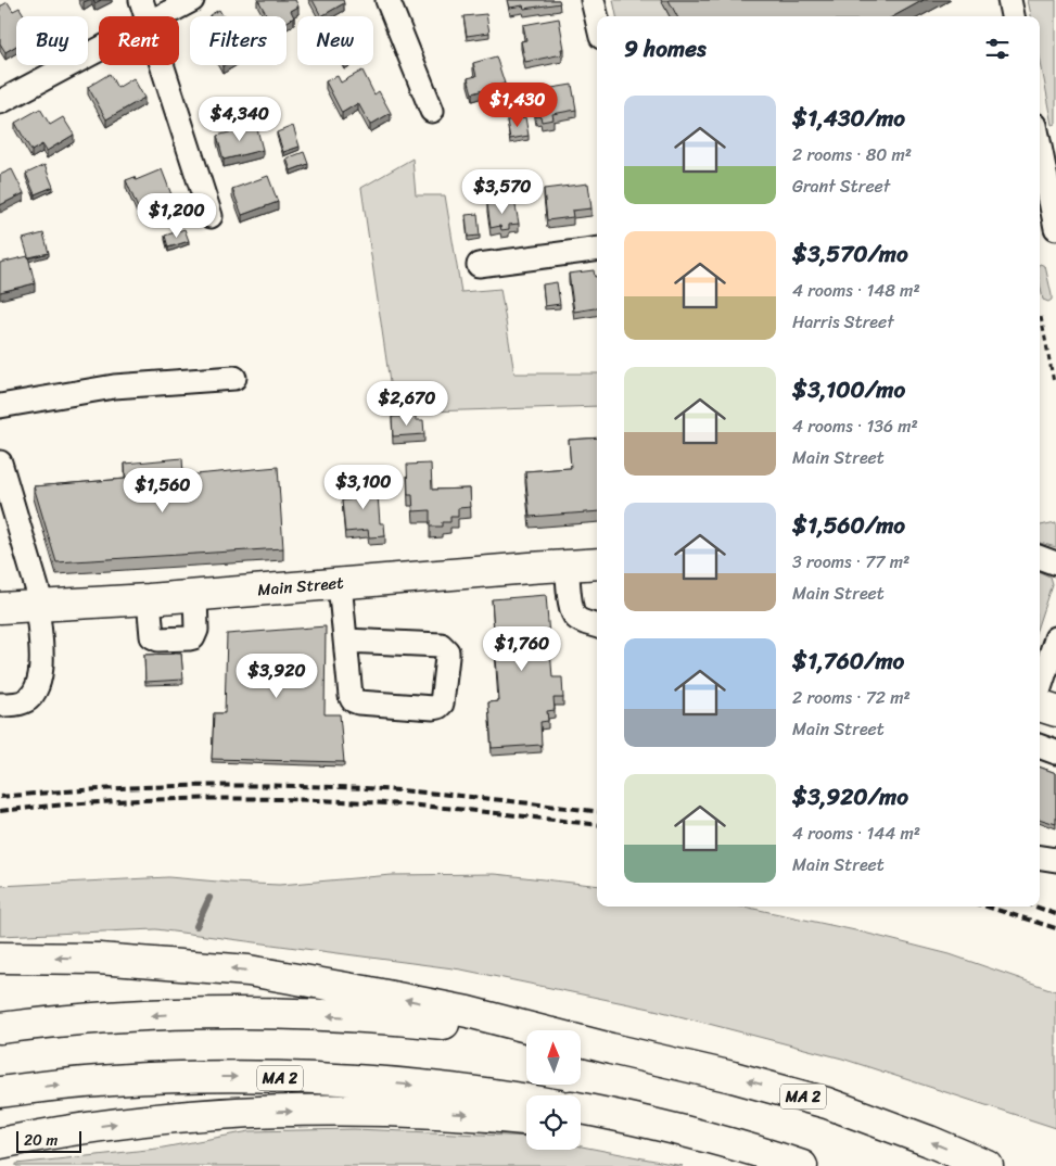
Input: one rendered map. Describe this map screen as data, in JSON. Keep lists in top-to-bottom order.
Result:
{
  "streets": {
    "main road": ["Main Street", "MA 2"]
  },
  "scale_bar": "20 m",
  "north": "top",
  "page": {
    "chip": [
      "Buy",
      "Rent",
      "Filters",
      "New"
    ],
    "heading": "9 homes",
    "list": [
      {
        "name": "$1,430/mo",
        "note": "2 rooms · 80 m² · Grant Street"
      },
      {
        "name": "$3,570/mo",
        "note": "4 rooms · 148 m² · Harris Street"
      },
      {
        "name": "$3,100/mo",
        "note": "4 rooms · 136 m² · Main Street"
      },
      {
        "name": "$1,560/mo",
        "note": "3 rooms · 77 m² · Main Street"
      },
      {
        "name": "$1,760/mo",
        "note": "2 rooms · 72 m² · Main Street"
      },
      {
        "name": "$3,920/mo",
        "note": "4 rooms · 144 m² · Main Street"
      }
    ],
    "price": [
      "$1,430",
      "$4,340",
      "$3,570",
      "$1,200",
      "$2,670",
      "$3,100",
      "$1,560",
      "$1,760",
      "$3,920"
    ],
    "scale": "20 m"
  }
}
